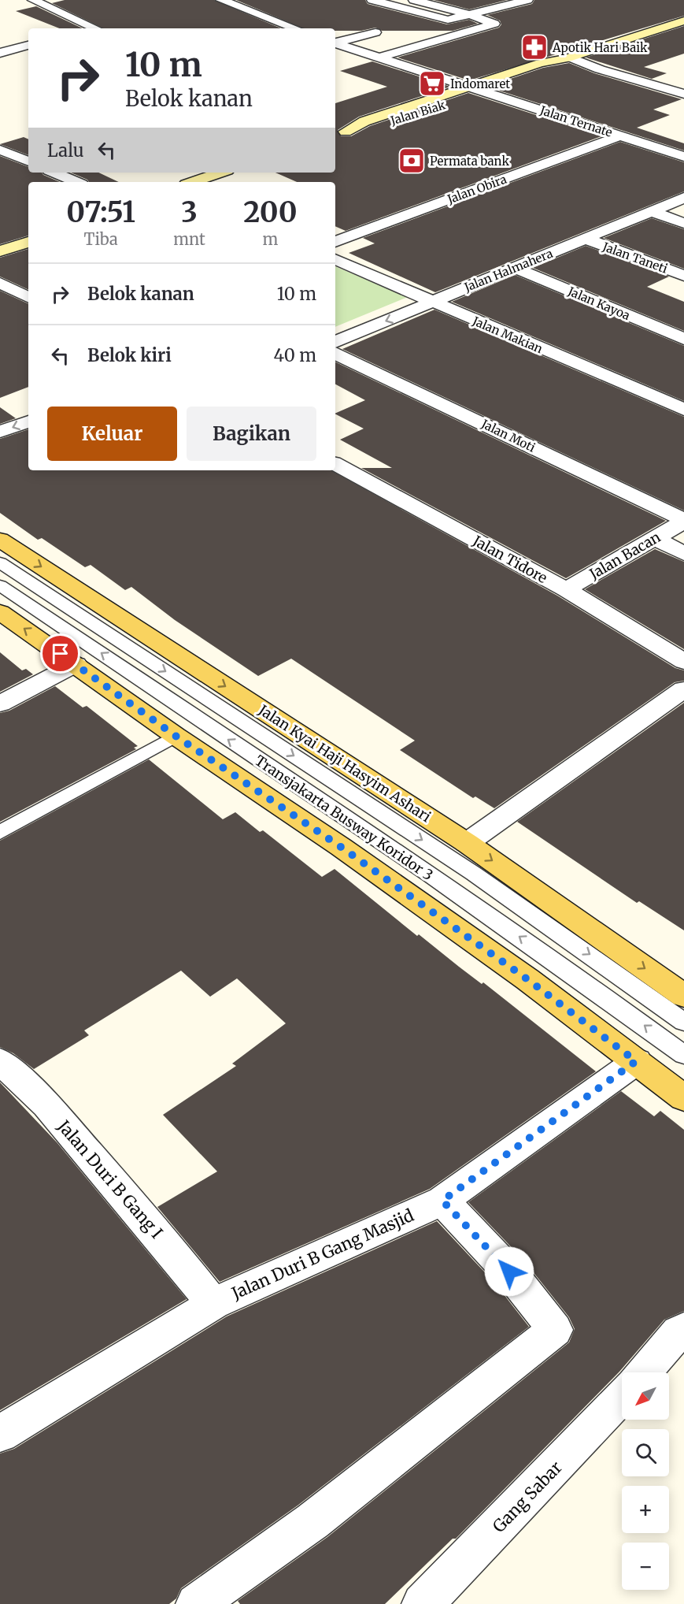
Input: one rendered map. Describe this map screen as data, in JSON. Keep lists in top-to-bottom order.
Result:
{
  "streets": {
    "main road": ["Jalan Biak", "Jalan Kyai Haji Hasyim Ashari"],
    "street": [
      "Jalan Ternate",
      "Jalan Obira",
      "Jalan Taneti",
      "Jalan Halmahera",
      "Jalan Kayoa",
      "Jalan Makian",
      "Jalan Moti",
      "Jalan Bacan",
      "Jalan Tidore",
      "Jalan Duri B Gang I",
      "Jalan Duri B Gang Masjid",
      "Gang Sabar"
    ],
    "lane": ["Transjakarta Busway Koridor 3"]
  },
  "crossings": [
    ["Jalan Biak", "Jalan Ternate"],
    ["Jalan Ternate", "Jalan Obira"],
    ["Jalan Taneti", "Jalan Halmahera"],
    ["Jalan Halmahera", "Jalan Kayoa"],
    ["Jalan Halmahera", "Jalan Makian"],
    ["Jalan Moti", "Jalan Bacan"],
    ["Jalan Bacan", "Jalan Tidore"],
    ["Jalan Duri B Gang I", "Jalan Duri B Gang Masjid"]
  ],
  "places": {
    "pharmacy": ["Apotik Hari Baik"],
    "supermarket": ["Indomaret"],
    "bank": ["Permata bank"]
  },
  "north": "bottom left",
  "page": {
    "turn": ["10 m", "Belok kanan"],
    "then": "Lalu",
    "eta": [
      "07:51",
      "Tiba",
      "3",
      "mnt",
      "200",
      "m"
    ],
    "list": [
      {
        "name": "Belok kanan",
        "value": "10 m"
      },
      {
        "name": "Belok kiri",
        "value": "40 m"
      }
    ],
    "buttons": ["Keluar", "Bagikan"],
    "map_buttons": ["+", "−"]
  }
}
